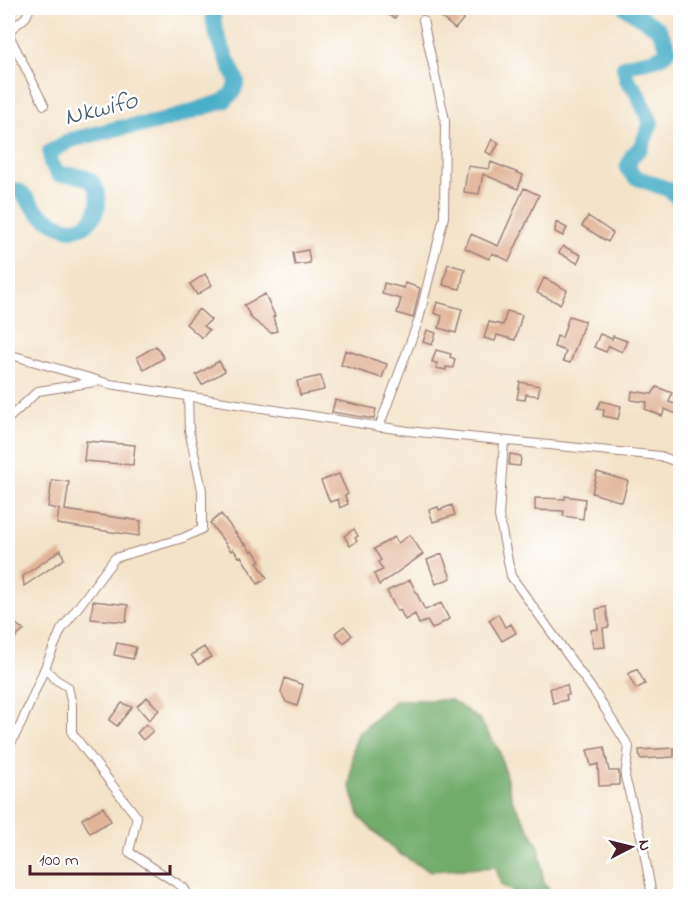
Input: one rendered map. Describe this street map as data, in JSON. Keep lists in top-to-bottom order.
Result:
{
  "water": ["Nkwifo"],
  "scale_bar": "100 m",
  "north": "right"
}
